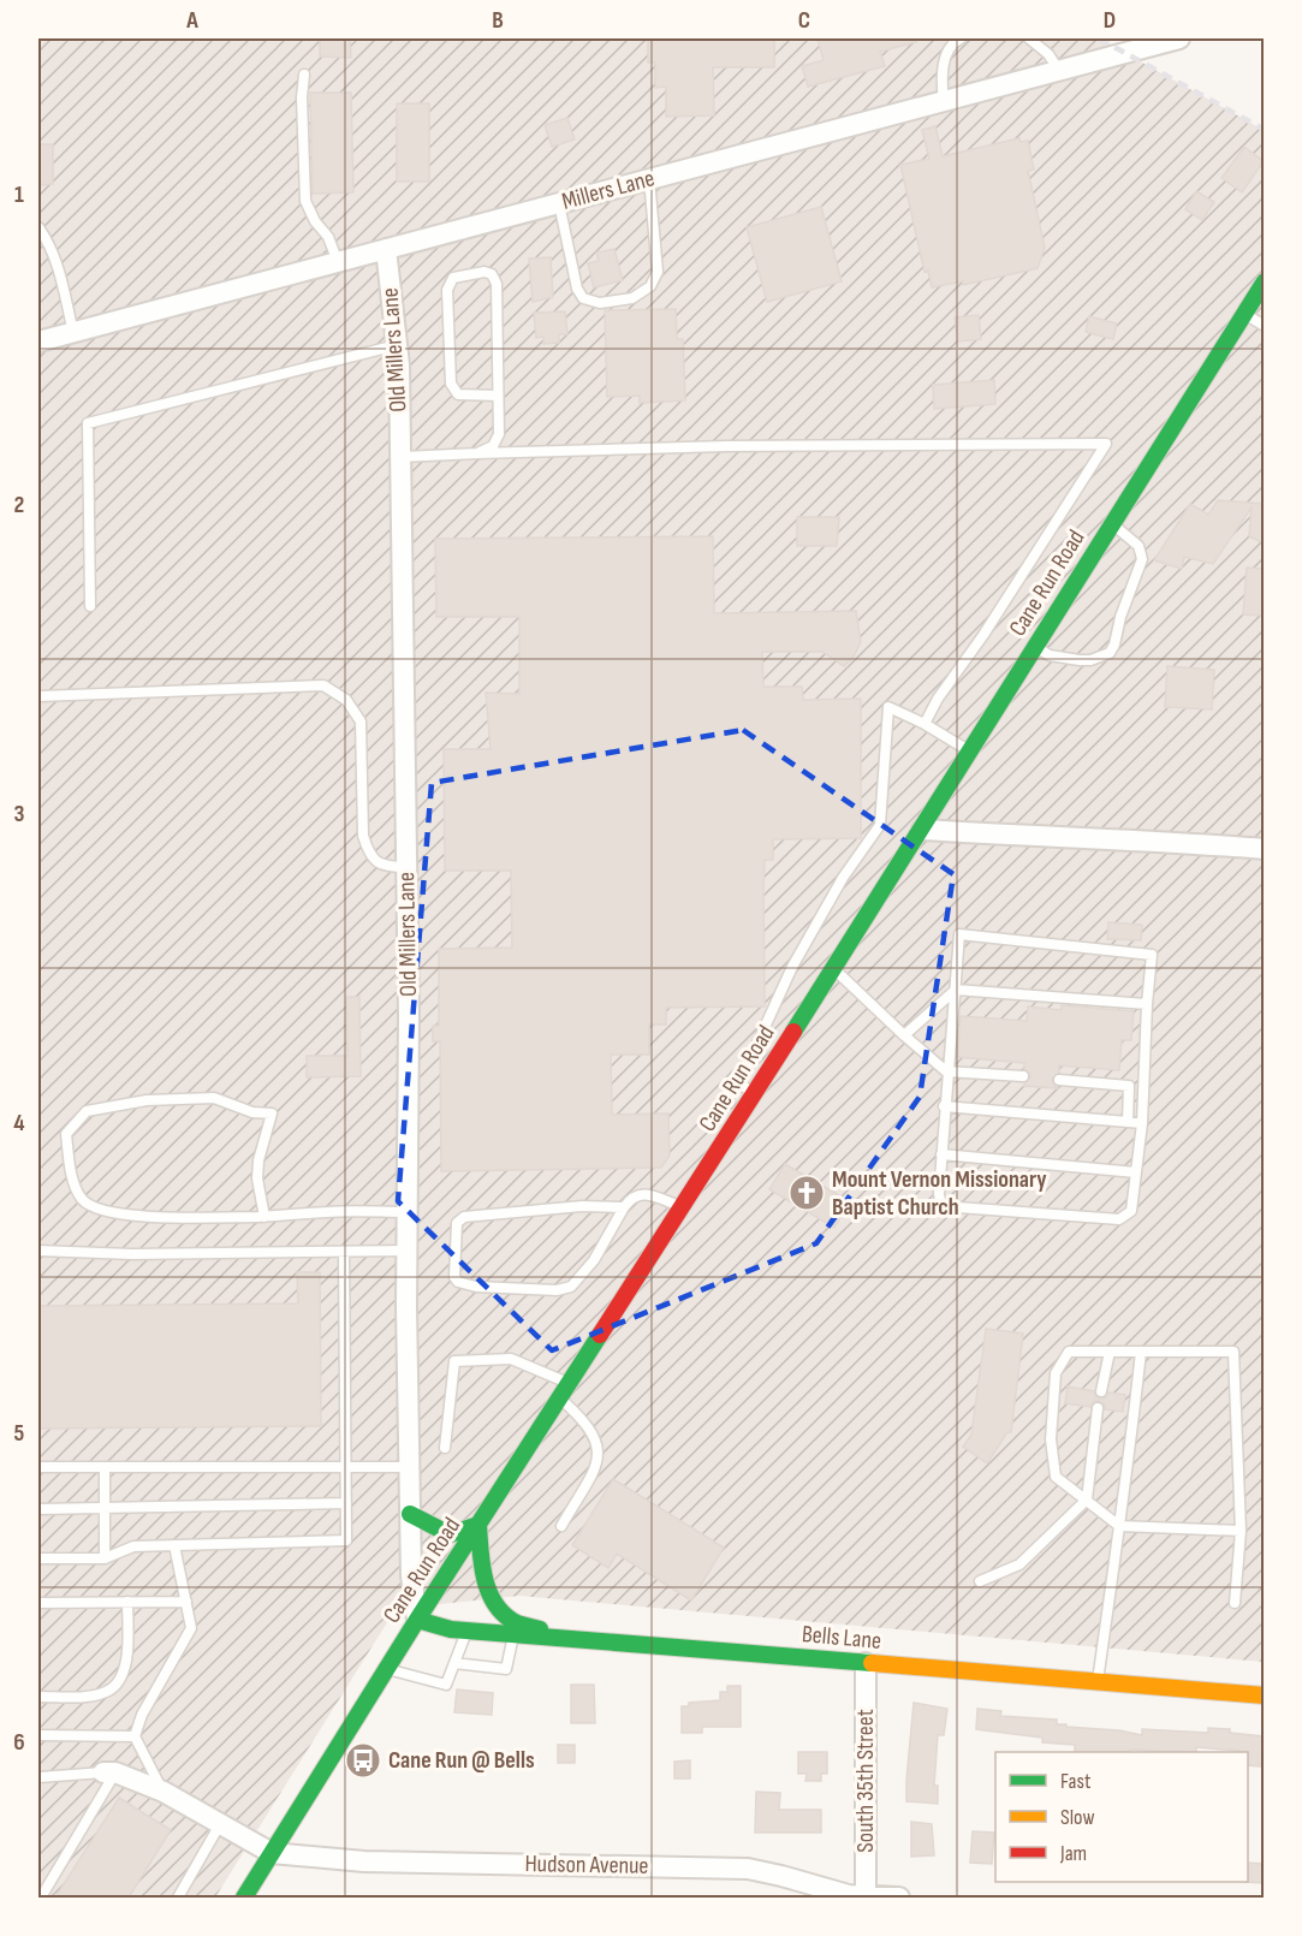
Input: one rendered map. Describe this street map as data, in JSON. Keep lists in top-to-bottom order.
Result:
{
  "streets": {
    "main road": ["Cane Run Road", "Bells Lane"],
    "street": [
      "Millers Lane",
      "Old Millers Lane",
      "South 35th Street",
      "Hudson Avenue"
    ]
  },
  "crossings": [
    ["Millers Lane", "Old Millers Lane"],
    ["Old Millers Lane", "Cane Run Road"],
    ["Old Millers Lane", "Bells Lane"],
    ["Cane Run Road", "Bells Lane"],
    ["Cane Run Road", "Hudson Avenue"],
    ["Bells Lane", "South 35th Street"],
    ["South 35th Street", "Hudson Avenue"]
  ],
  "places": {
    "church": ["Mount Vernon Missionary Baptist Church"],
    "bus stop": ["Cane Run @ Bells"]
  },
  "legend": ["Fast", "Slow", "Jam"],
  "grid": {
    "columns": [
      "A",
      "B",
      "C",
      "D"
    ],
    "rows": [
      "1",
      "2",
      "3",
      "4",
      "5",
      "6"
    ]
  }
}
